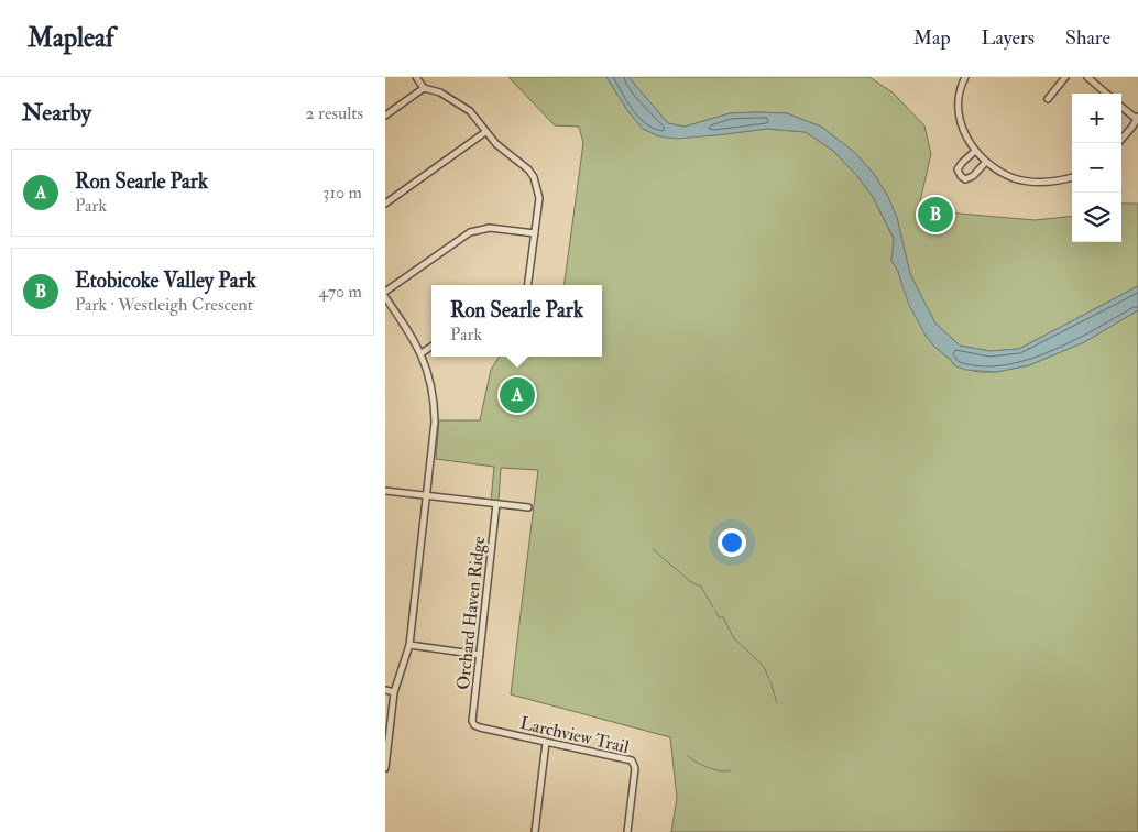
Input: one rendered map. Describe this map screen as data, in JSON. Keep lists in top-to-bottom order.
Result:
{
  "streets": {
    "street": ["Orchard Haven Ridge", "Larchview Trail"]
  },
  "crossings": [
    ["Orchard Haven Ridge", "Larchview Trail"]
  ],
  "page": {
    "header": "Mapleaf",
    "nav": ["Map", "Layers", "Share"],
    "heading": ["Nearby", "2 results"],
    "map_buttons": ["+", "−"],
    "list": [
      {
        "mark": "A",
        "name": "Ron Searle Park",
        "note": "Park",
        "value": "310 m"
      },
      {
        "mark": "B",
        "name": "Etobicoke Valley Park",
        "note": "Park · Westleigh Crescent",
        "value": "470 m"
      }
    ],
    "pins": ["B", "A"],
    "popup": ["Ron Searle Park", "Park"]
  }
}
